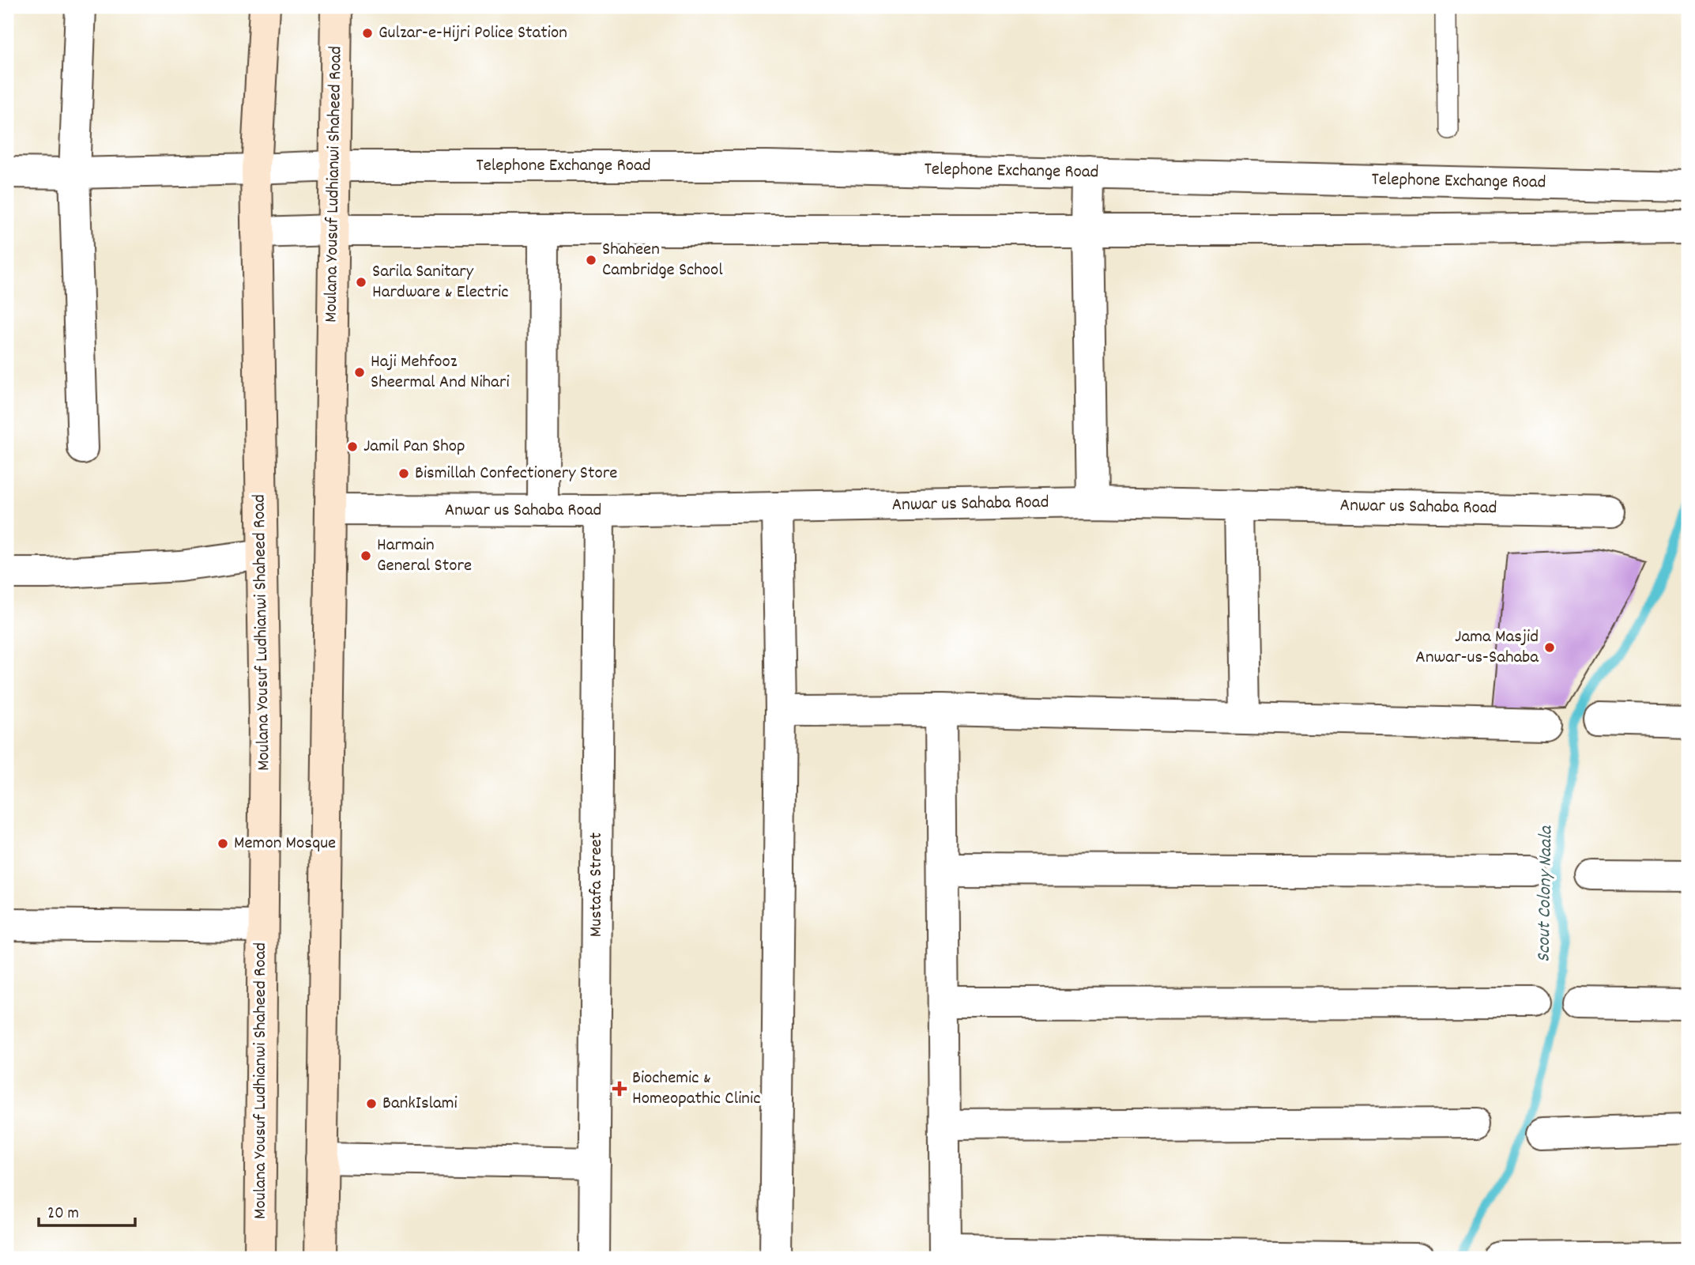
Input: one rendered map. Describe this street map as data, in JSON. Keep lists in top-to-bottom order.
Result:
{
  "streets": {
    "street": [
      "Telephone Exchange Road",
      "Moulana Yousuf Ludhianwi Shaheed Road",
      "Anwar us Sahaba Road",
      "Mustafa Street"
    ]
  },
  "crossings": [
    ["Telephone Exchange Road", "Moulana Yousuf Ludhianwi Shaheed Road"],
    ["Moulana Yousuf Ludhianwi Shaheed Road", "Anwar us Sahaba Road"],
    ["Anwar us Sahaba Road", "Mustafa Street"]
  ],
  "water": ["Scout Colony Naala"],
  "places": {
    "other": [
      "Gulzar-e-Hijri Police Station",
      "Shaheen Cambridge School",
      "Sarila Sanitary Hardware & Electric",
      "Haji Mehfooz Sheermal And Nihari",
      "Jamil Pan Shop",
      "Bismillah Confectionery Store",
      "Harmain General Store",
      "Jama Masjid Anwar-us-Sahaba",
      "Memon Mosque",
      "BankIslami"
    ],
    "health": ["Biochemic & Homeopathic Clinic"]
  },
  "scale_bar": "20 m"
}
